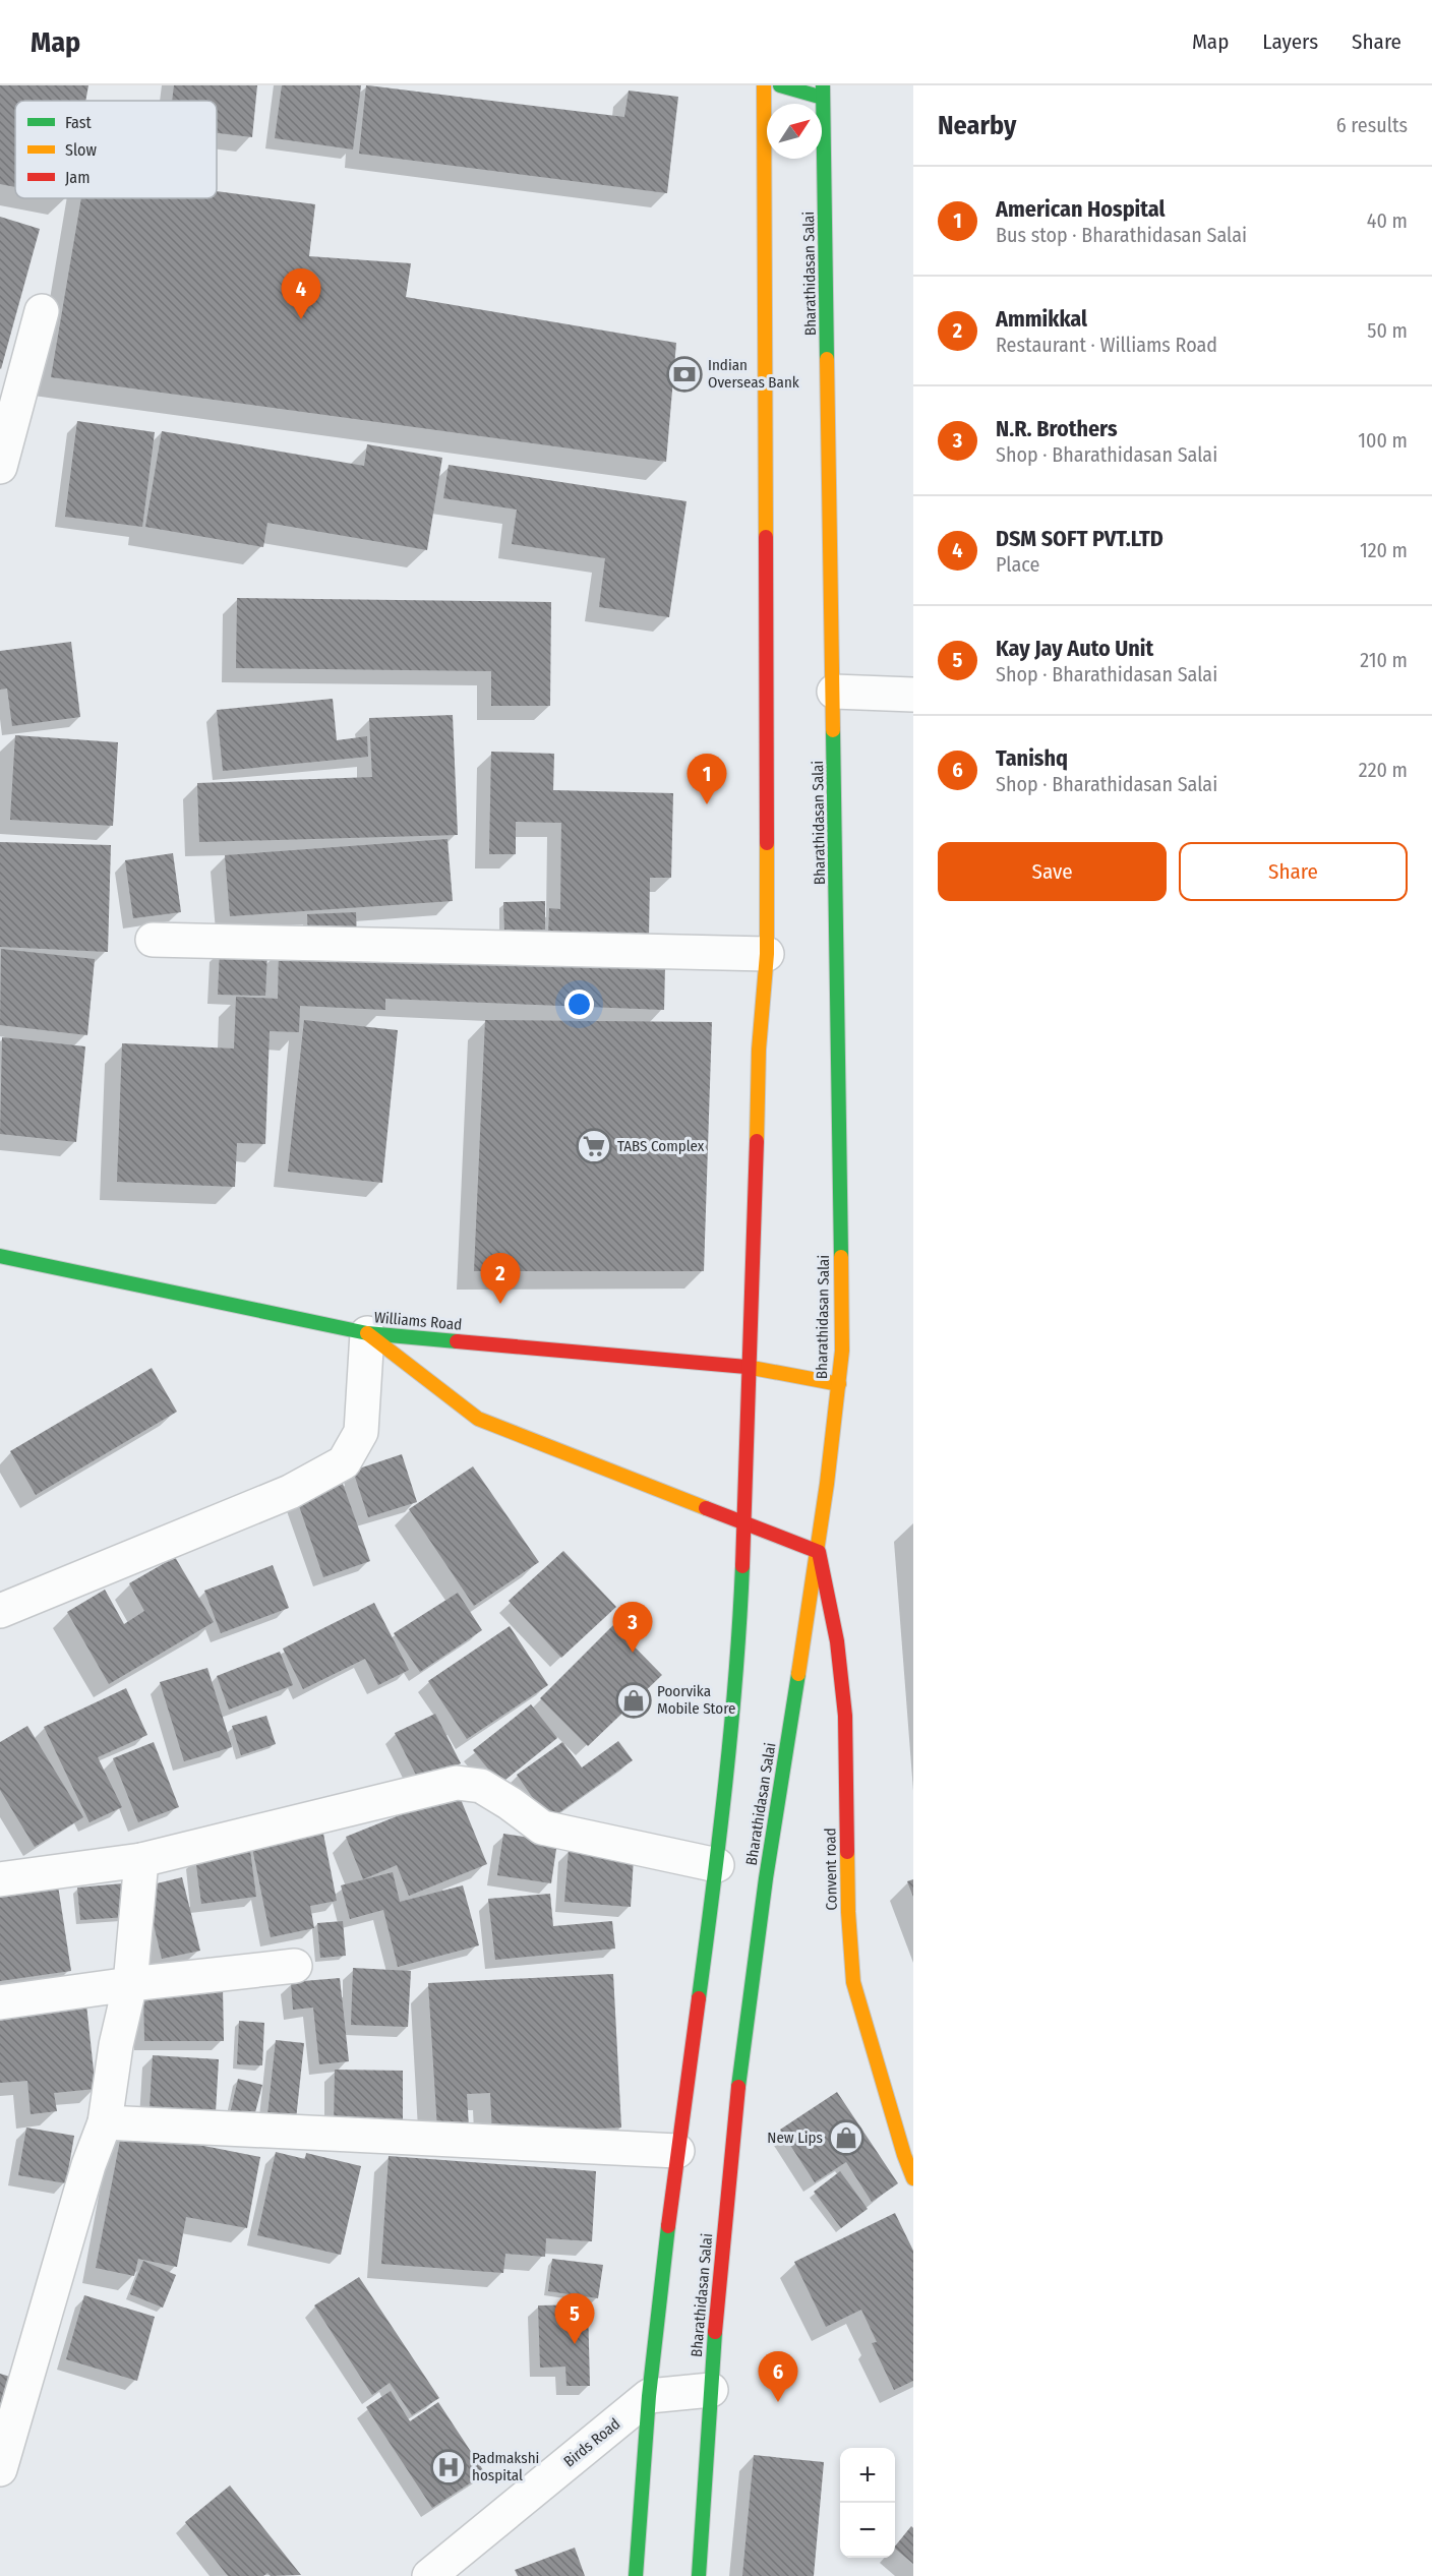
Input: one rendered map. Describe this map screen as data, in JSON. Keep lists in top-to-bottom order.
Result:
{
  "streets": {
    "main road": ["Bharathidasan Salai", "Williams Road", "Convent road"],
    "street": ["Birds Road"]
  },
  "crossings": [
    ["Bharathidasan Salai", "Williams Road"],
    ["Bharathidasan Salai", "Convent road"]
  ],
  "places": {
    "bank": ["Indian Overseas Bank"],
    "supermarket": ["TABS Complex"],
    "shop": ["Poorvika Mobile Store", "New Lips"],
    "hospital": ["Padmakshi hospital"]
  },
  "legend": ["Fast", "Slow", "Jam"],
  "north": "top right",
  "page": {
    "header": "Map",
    "nav": ["Map", "Layers", "Share"],
    "heading": ["Nearby", "6 results"],
    "list": [
      {
        "mark": "1",
        "name": "American Hospital",
        "note": "Bus stop · Bharathidasan Salai",
        "value": "40 m"
      },
      {
        "mark": "2",
        "name": "Ammikkal",
        "note": "Restaurant · Williams Road",
        "value": "50 m"
      },
      {
        "mark": "3",
        "name": "N.R. Brothers",
        "note": "Shop · Bharathidasan Salai",
        "value": "100 m"
      },
      {
        "mark": "4",
        "name": "DSM SOFT PVT.LTD",
        "note": "Place",
        "value": "120 m"
      },
      {
        "mark": "5",
        "name": "Kay Jay Auto Unit",
        "note": "Shop · Bharathidasan Salai",
        "value": "210 m"
      },
      {
        "mark": "6",
        "name": "Tanishq",
        "note": "Shop · Bharathidasan Salai",
        "value": "220 m"
      }
    ],
    "pins": [
      "4",
      "1",
      "2",
      "3",
      "5",
      "6"
    ],
    "buttons": ["Save", "Share"],
    "map_buttons": ["+", "−"]
  }
}
